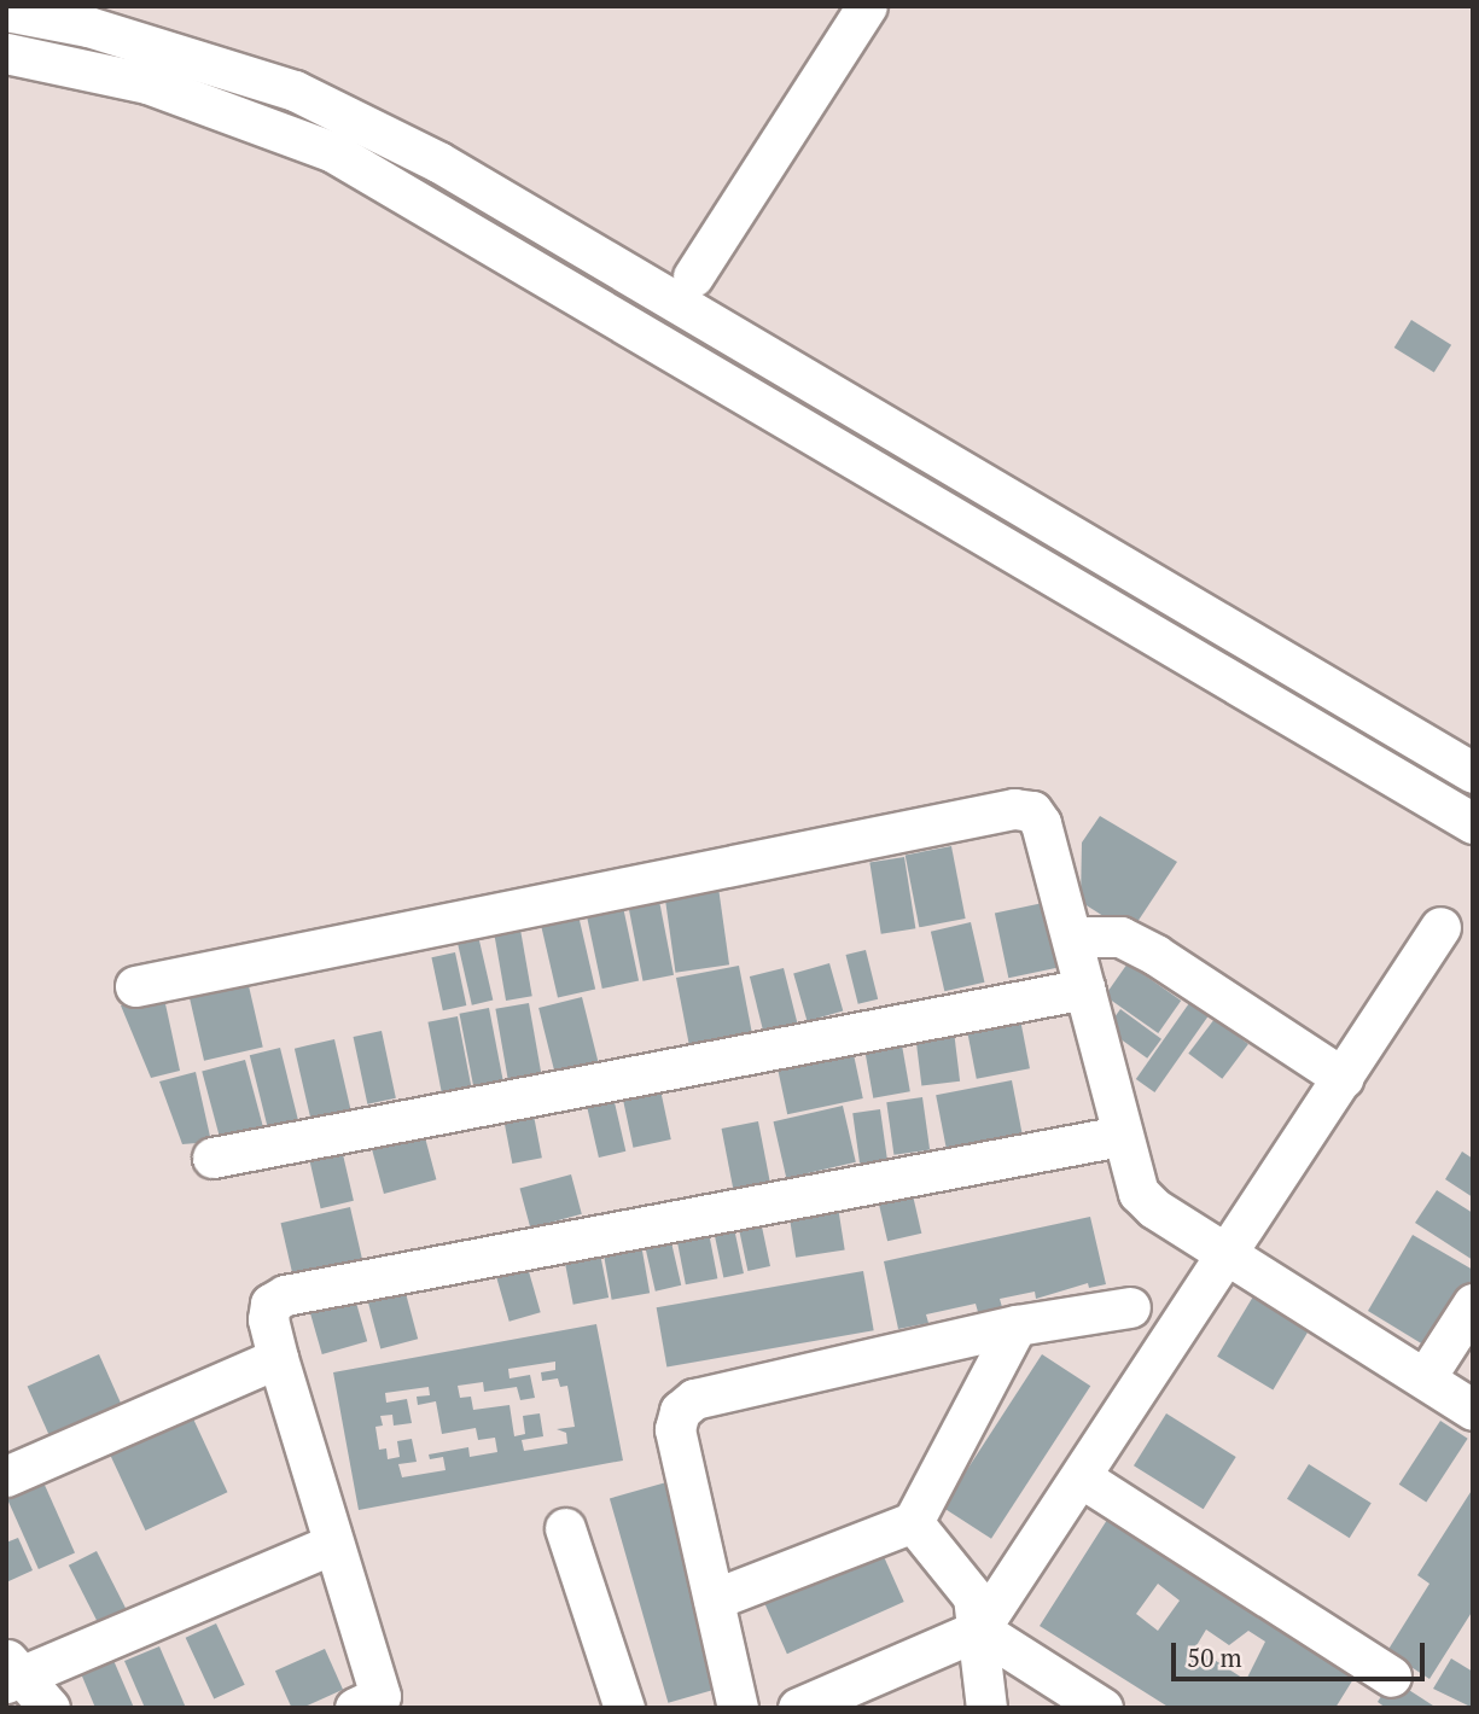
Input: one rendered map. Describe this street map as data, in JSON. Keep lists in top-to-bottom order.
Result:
{
  "scale_bar": "50 m"
}
